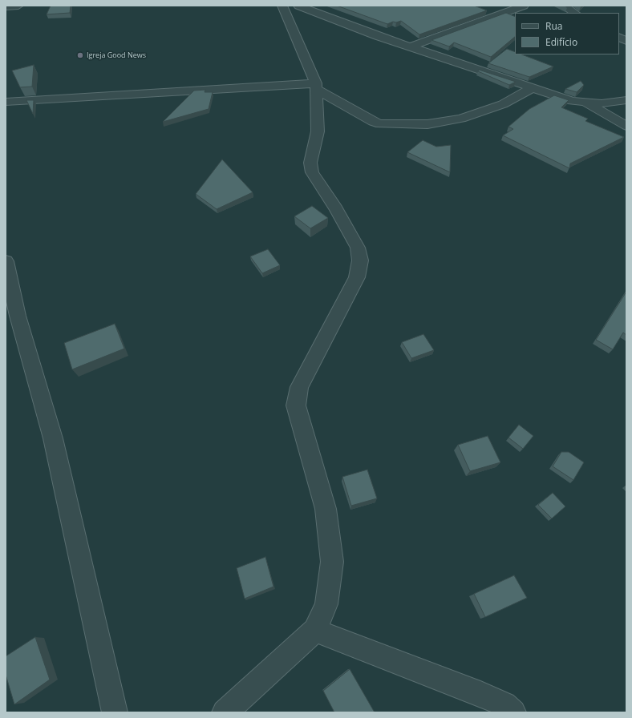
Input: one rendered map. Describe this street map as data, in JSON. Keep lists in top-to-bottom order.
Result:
{
  "places": ["Igreja Good News"],
  "legend": ["Rua", "Edifício"]
}
